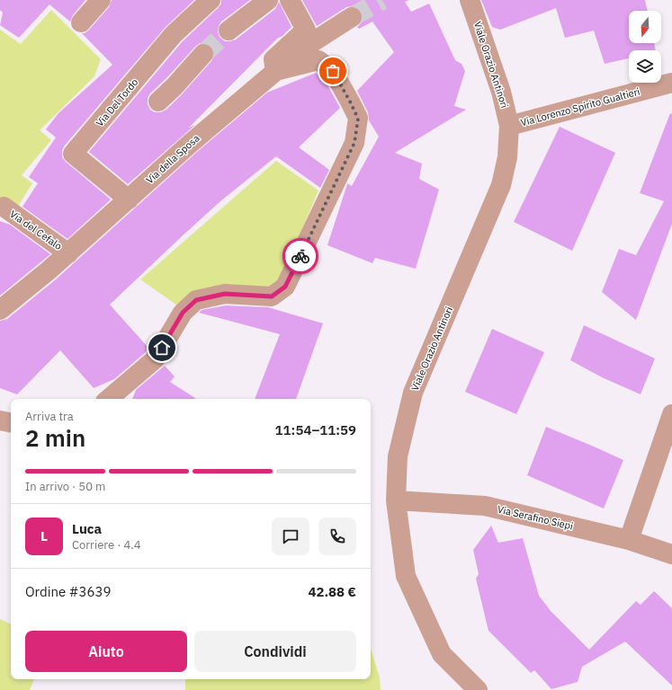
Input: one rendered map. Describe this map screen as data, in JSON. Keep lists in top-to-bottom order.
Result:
{
  "streets": {
    "street": [
      "Viale Orazio Antinori",
      "Via Del Tordo",
      "Via Lorenzo Spirito Gualtieri",
      "Via della Sposa",
      "Via del Cefalo",
      "Via Serafino Siepi"
    ]
  },
  "crossings": [
    ["Viale Orazio Antinori", "Via Lorenzo Spirito Gualtieri"],
    ["Viale Orazio Antinori", "Via Serafino Siepi"],
    ["Via Del Tordo", "Via della Sposa"],
    ["Via della Sposa", "Via del Cefalo"]
  ],
  "north": "bottom",
  "page": {
    "heading": ["2 min", "Arriva tra", "11:54–11:59"],
    "panel": [
      "Luca",
      "Corriere · 4.4",
      "Ordine #3639",
      "42.88 €"
    ],
    "bar": "In arrivo · 50 m",
    "round": "L",
    "buttons": ["Aiuto", "Condividi"]
  }
}
